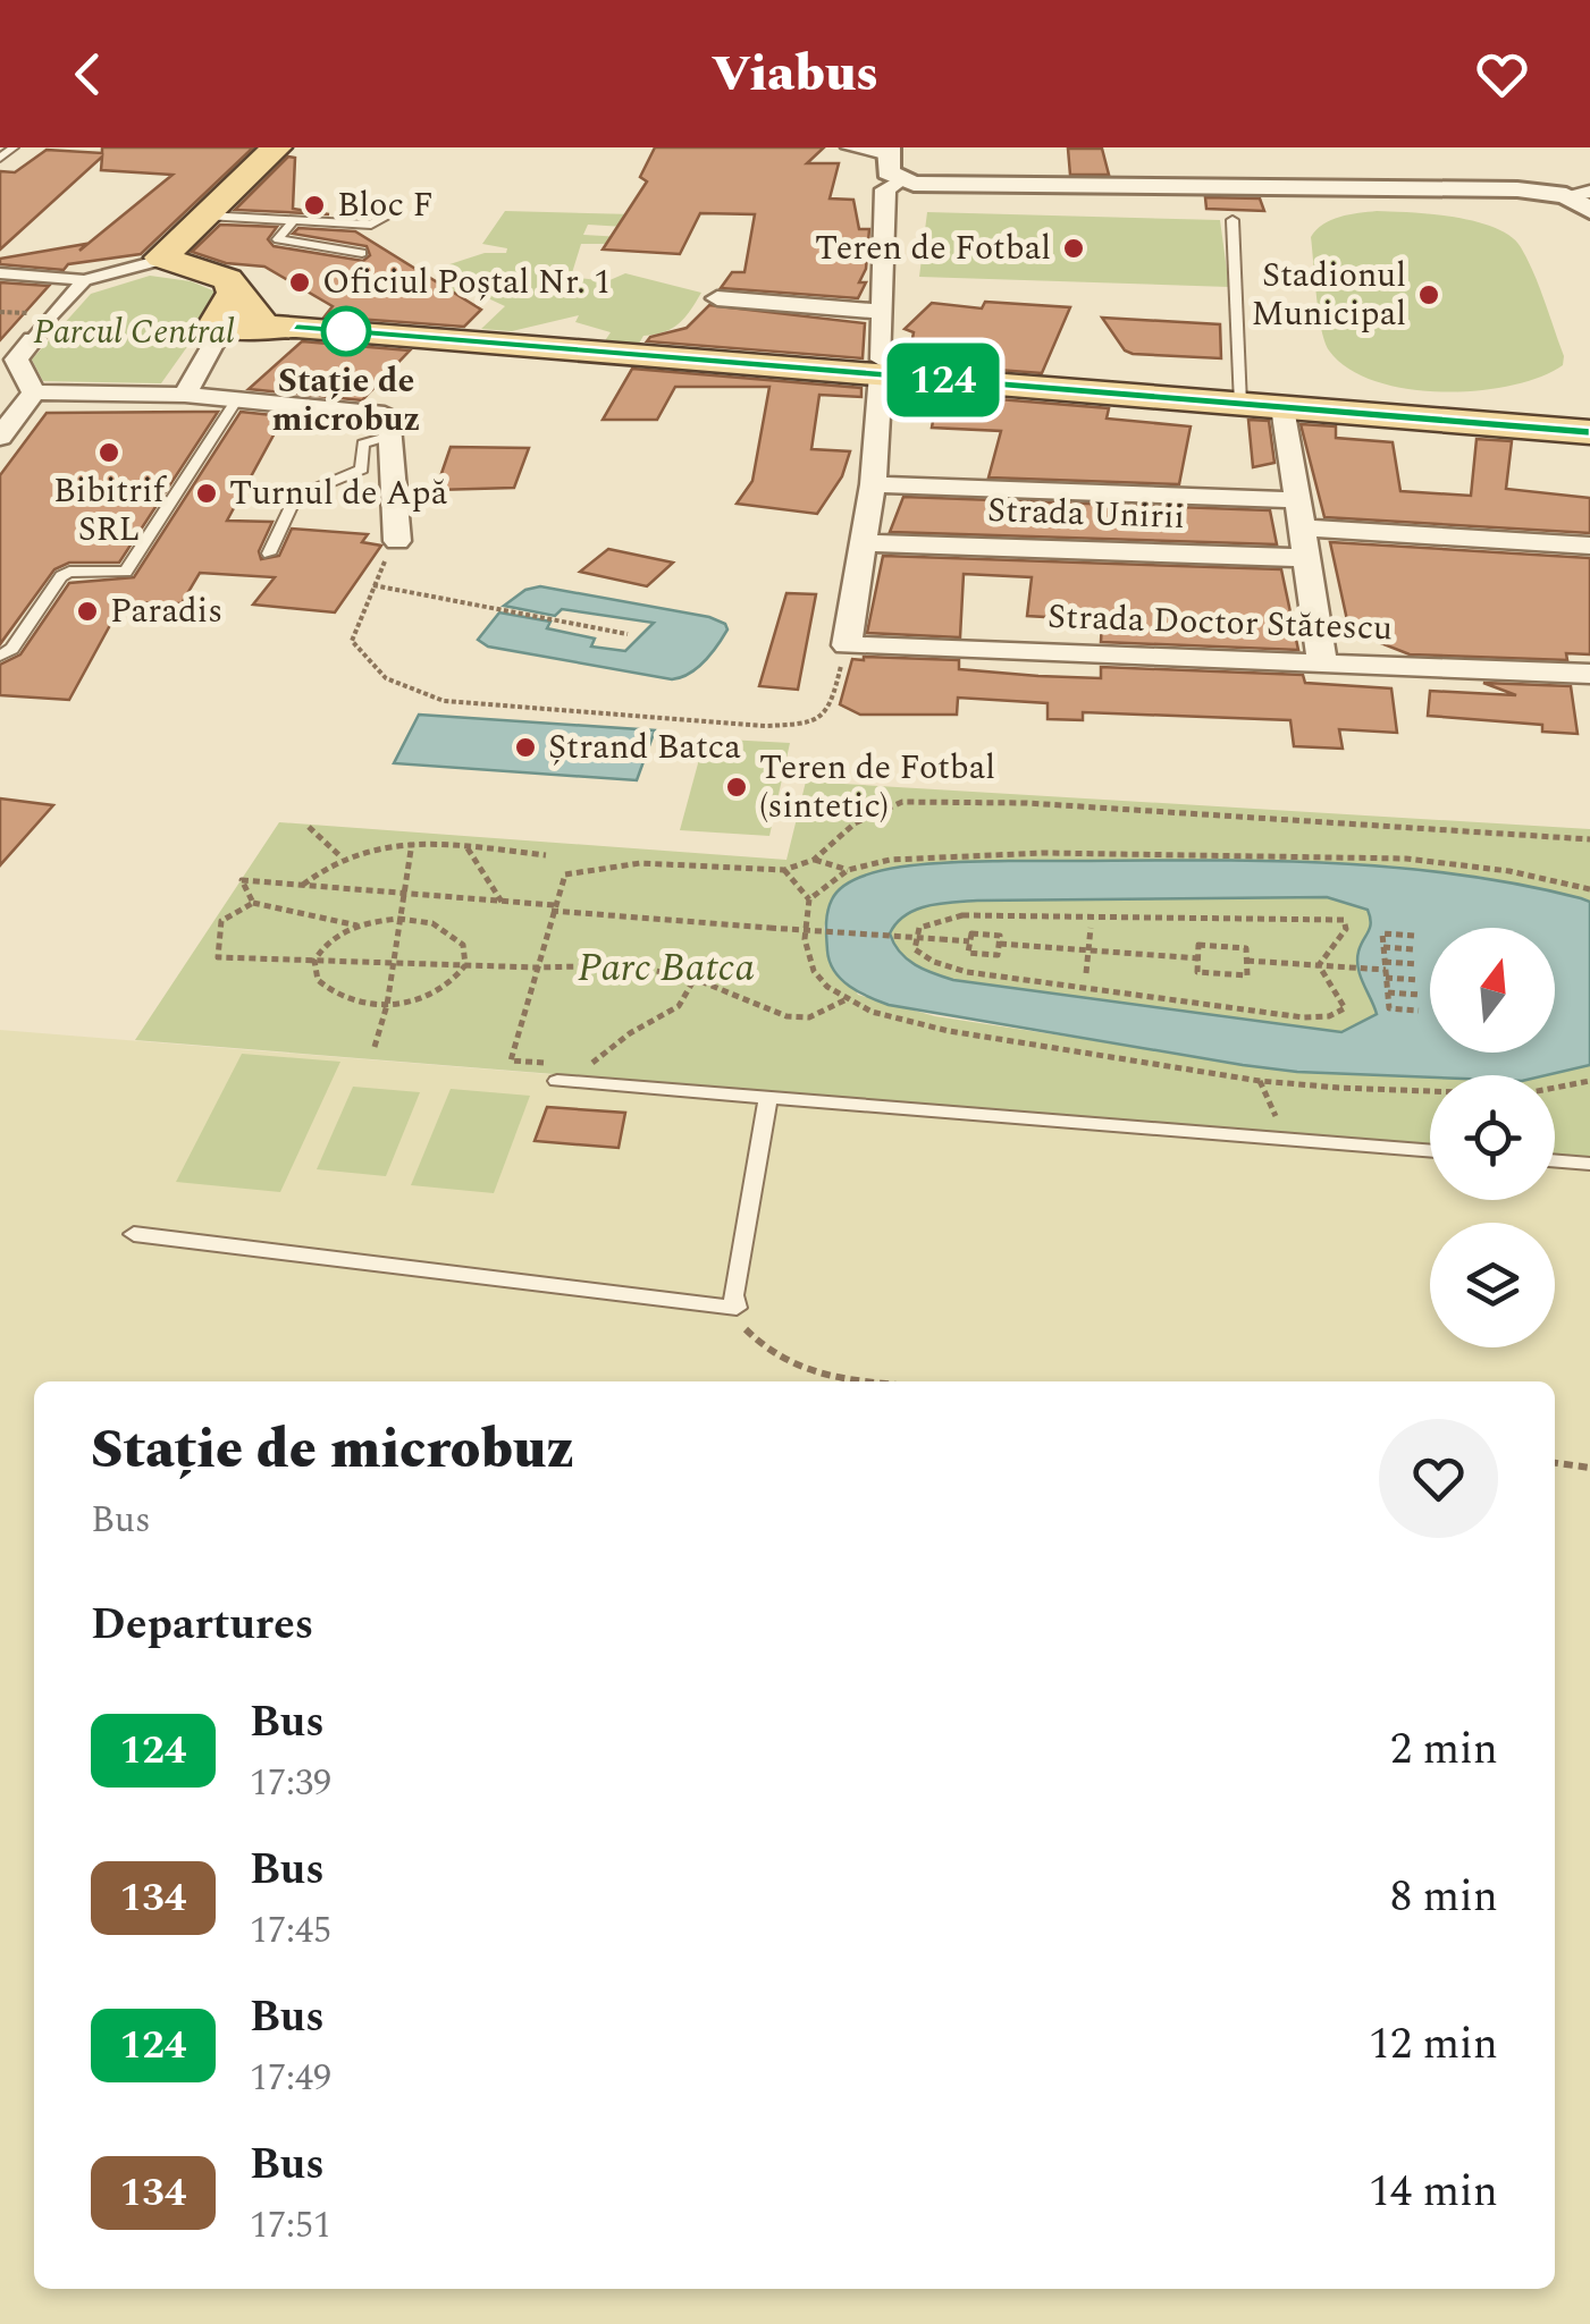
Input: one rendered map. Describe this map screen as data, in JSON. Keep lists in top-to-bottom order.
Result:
{
  "streets": {
    "street": ["Strada Unirii", "Strada Doctor Stătescu"]
  },
  "parks": ["Parcul Central", "Parc Batca"],
  "places": [
    "Bloc F",
    "Teren de Fotbal",
    "Oficiul Poștal Nr. 1",
    "Stadionul Municipal",
    "Stație de microbuz",
    "Bibitrif SRL",
    "Turnul de Apă",
    "Paradis",
    "Ștrand Batca",
    "Teren de Fotbal (sintetic)"
  ],
  "lines": ["bus line 124"],
  "north": "top",
  "page": {
    "header": "Viabus",
    "on_map": "124",
    "heading": [
      ["Stație de microbuz", "Bus"],
      "Departures"
    ],
    "list": [
      {
        "mark": "124",
        "name": "Bus",
        "note": "17:39",
        "value": "2 min"
      },
      {
        "mark": "134",
        "name": "Bus",
        "note": "17:45",
        "value": "8 min"
      },
      {
        "mark": "124",
        "name": "Bus",
        "note": "17:49",
        "value": "12 min"
      },
      {
        "mark": "134",
        "name": "Bus",
        "note": "17:51",
        "value": "14 min"
      }
    ]
  }
}
